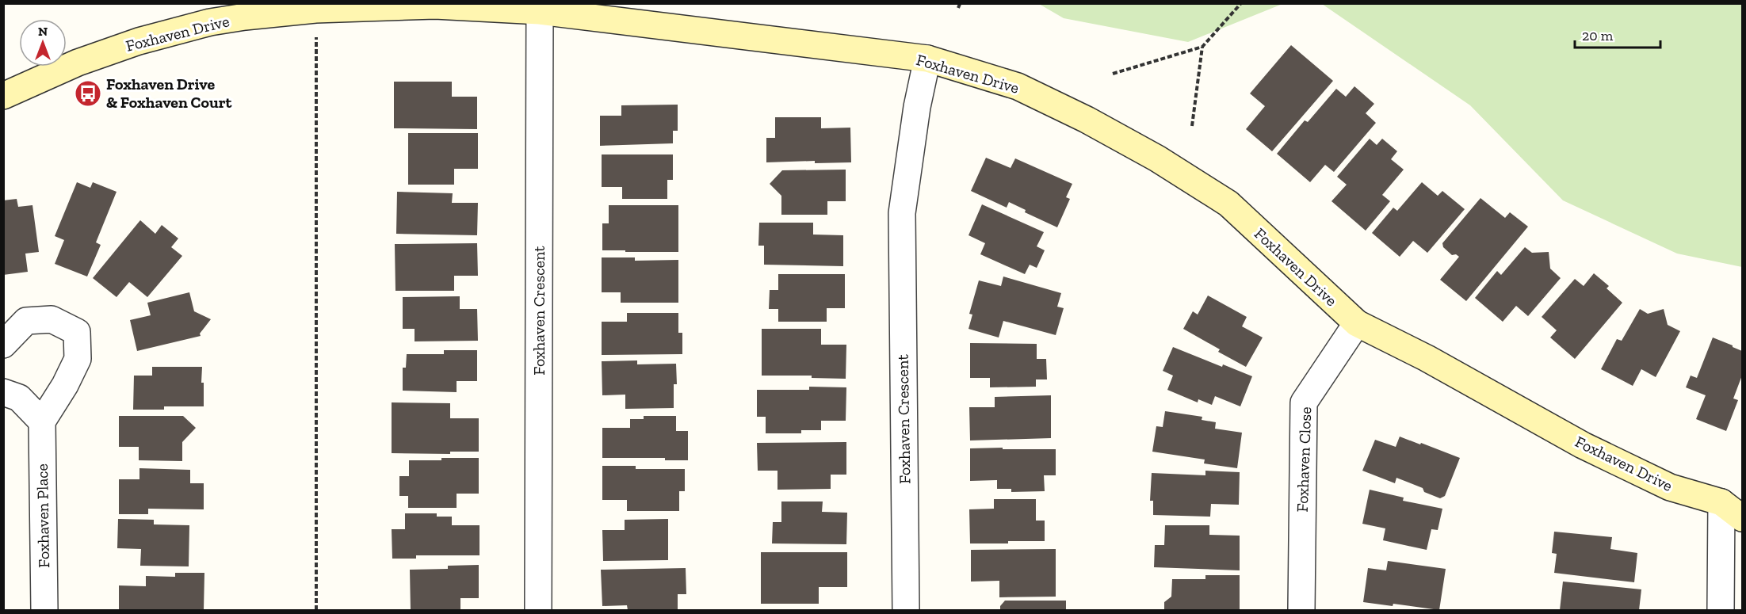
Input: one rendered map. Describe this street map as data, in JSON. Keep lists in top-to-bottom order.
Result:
{
  "streets": {
    "street": [
      "Foxhaven Drive",
      "Foxhaven Crescent",
      "Foxhaven Close",
      "Foxhaven Place"
    ]
  },
  "crossings": [
    ["Foxhaven Drive", "Foxhaven Crescent"],
    ["Foxhaven Drive", "Foxhaven Close"]
  ],
  "places": {
    "bus stop": ["Foxhaven Drive & Foxhaven Court"]
  },
  "scale_bar": "20 m",
  "north": "top"
}
